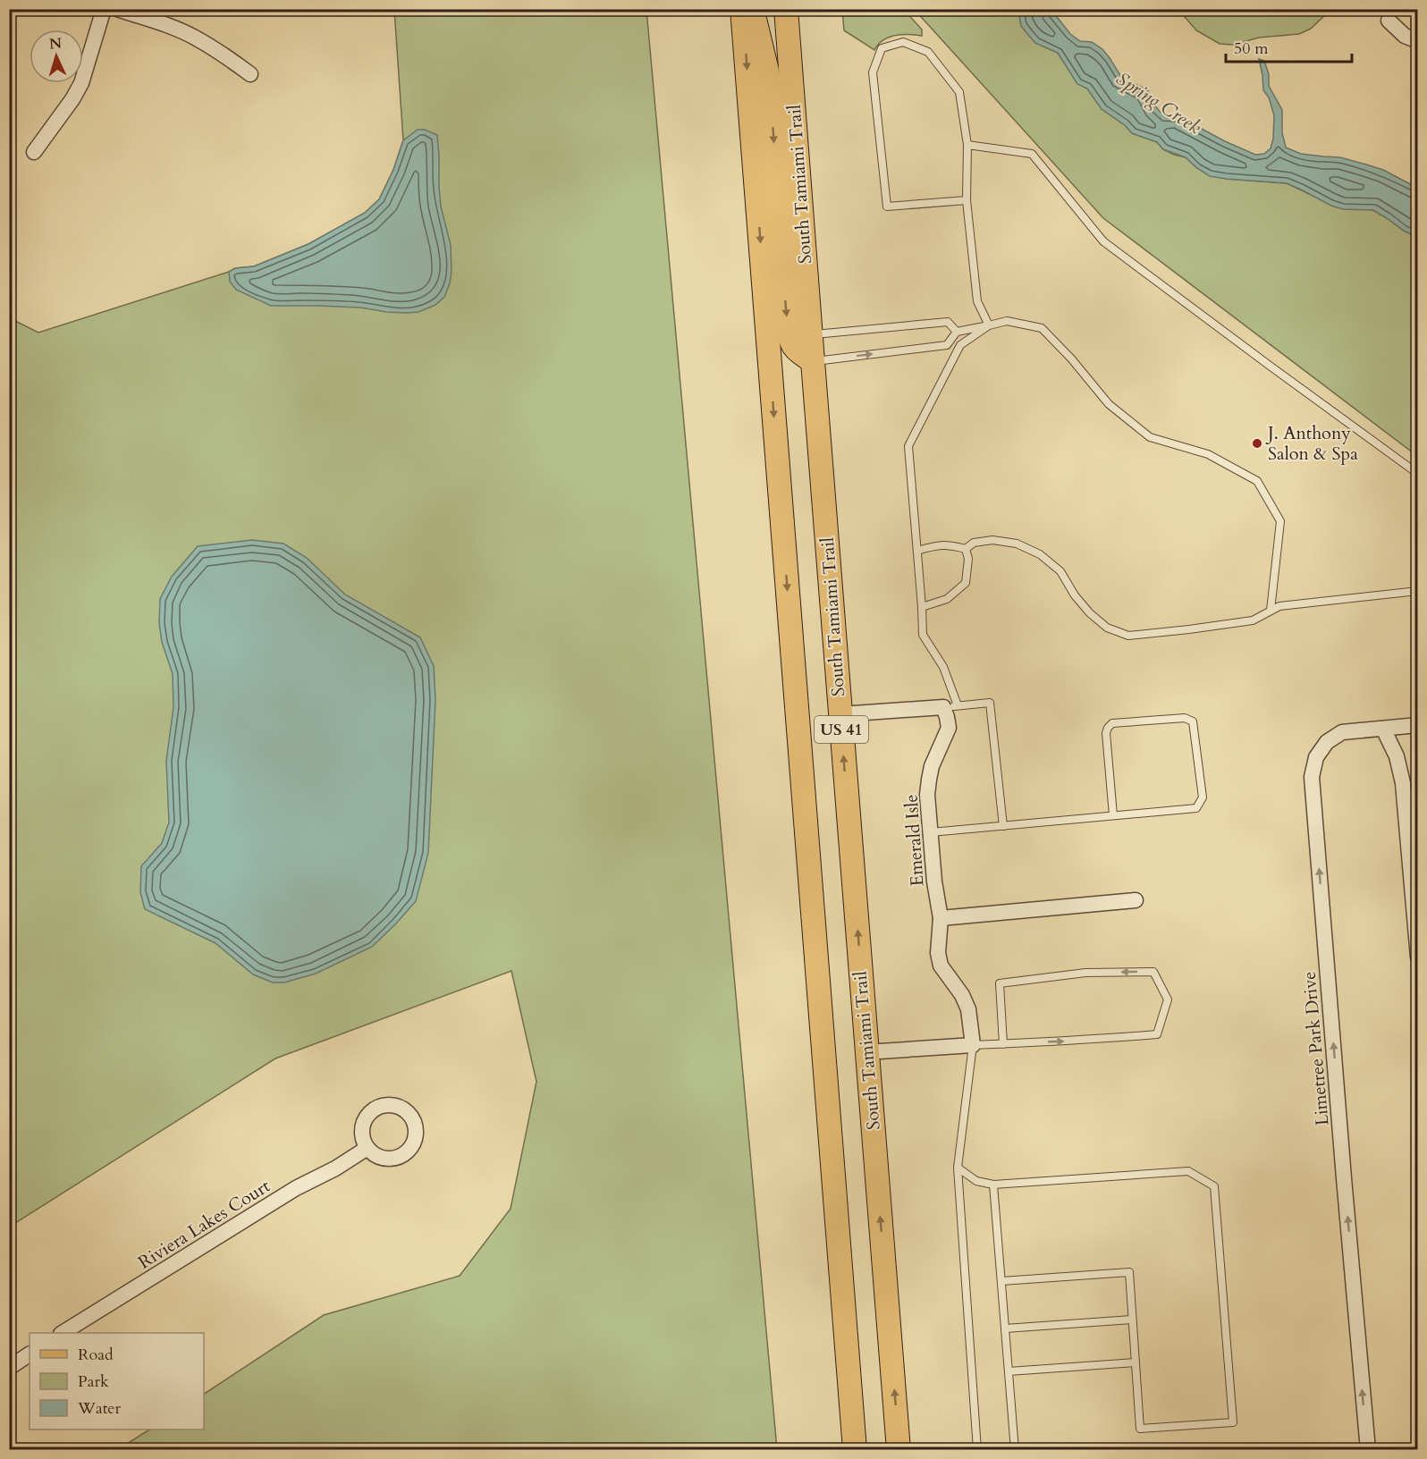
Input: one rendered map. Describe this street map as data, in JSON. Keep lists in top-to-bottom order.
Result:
{
  "streets": {
    "main road": ["South Tamiami Trail", "US 41"],
    "street": ["Emerald Isle", "Limetree Park Drive", "Riviera Lakes Court"]
  },
  "one_way": ["Limetree Park Drive"],
  "water": ["Spring Creek"],
  "places": ["J. Anthony Salon & Spa"],
  "legend": ["Road", "Park", "Water"],
  "scale_bar": "50 m",
  "north": "top"
}
